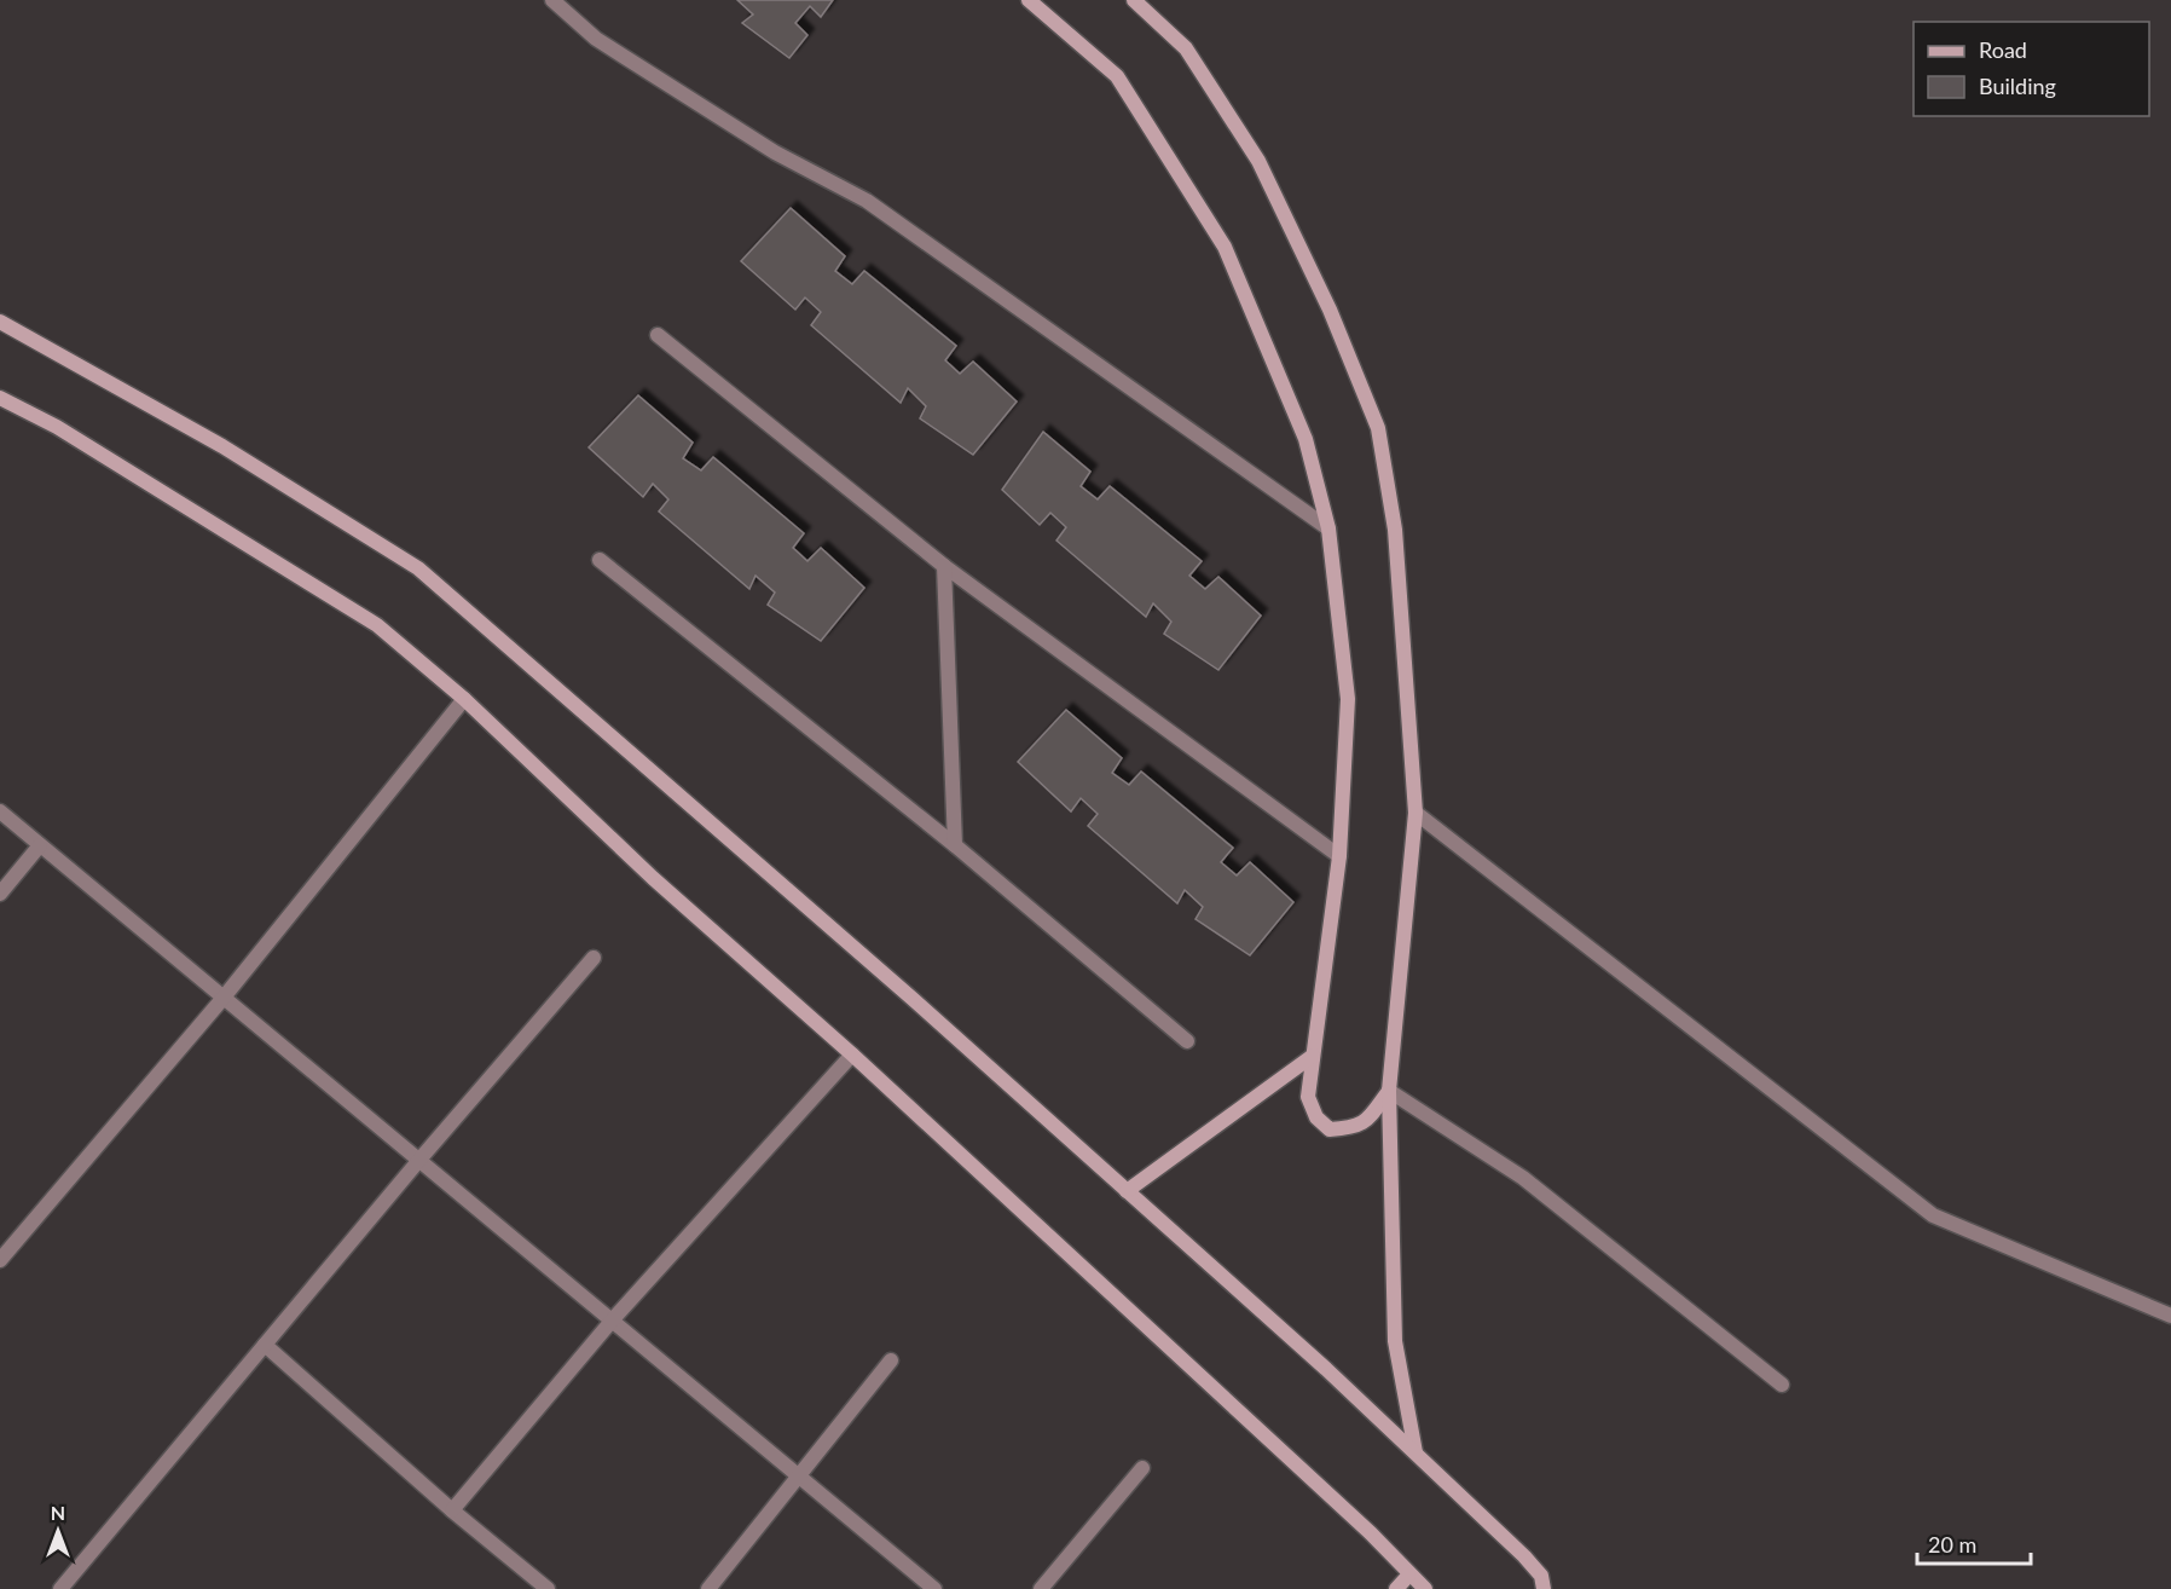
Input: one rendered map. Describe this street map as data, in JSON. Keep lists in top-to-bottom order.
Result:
{
  "legend": ["Road", "Building"],
  "scale_bar": "20 m",
  "north": "top"
}
